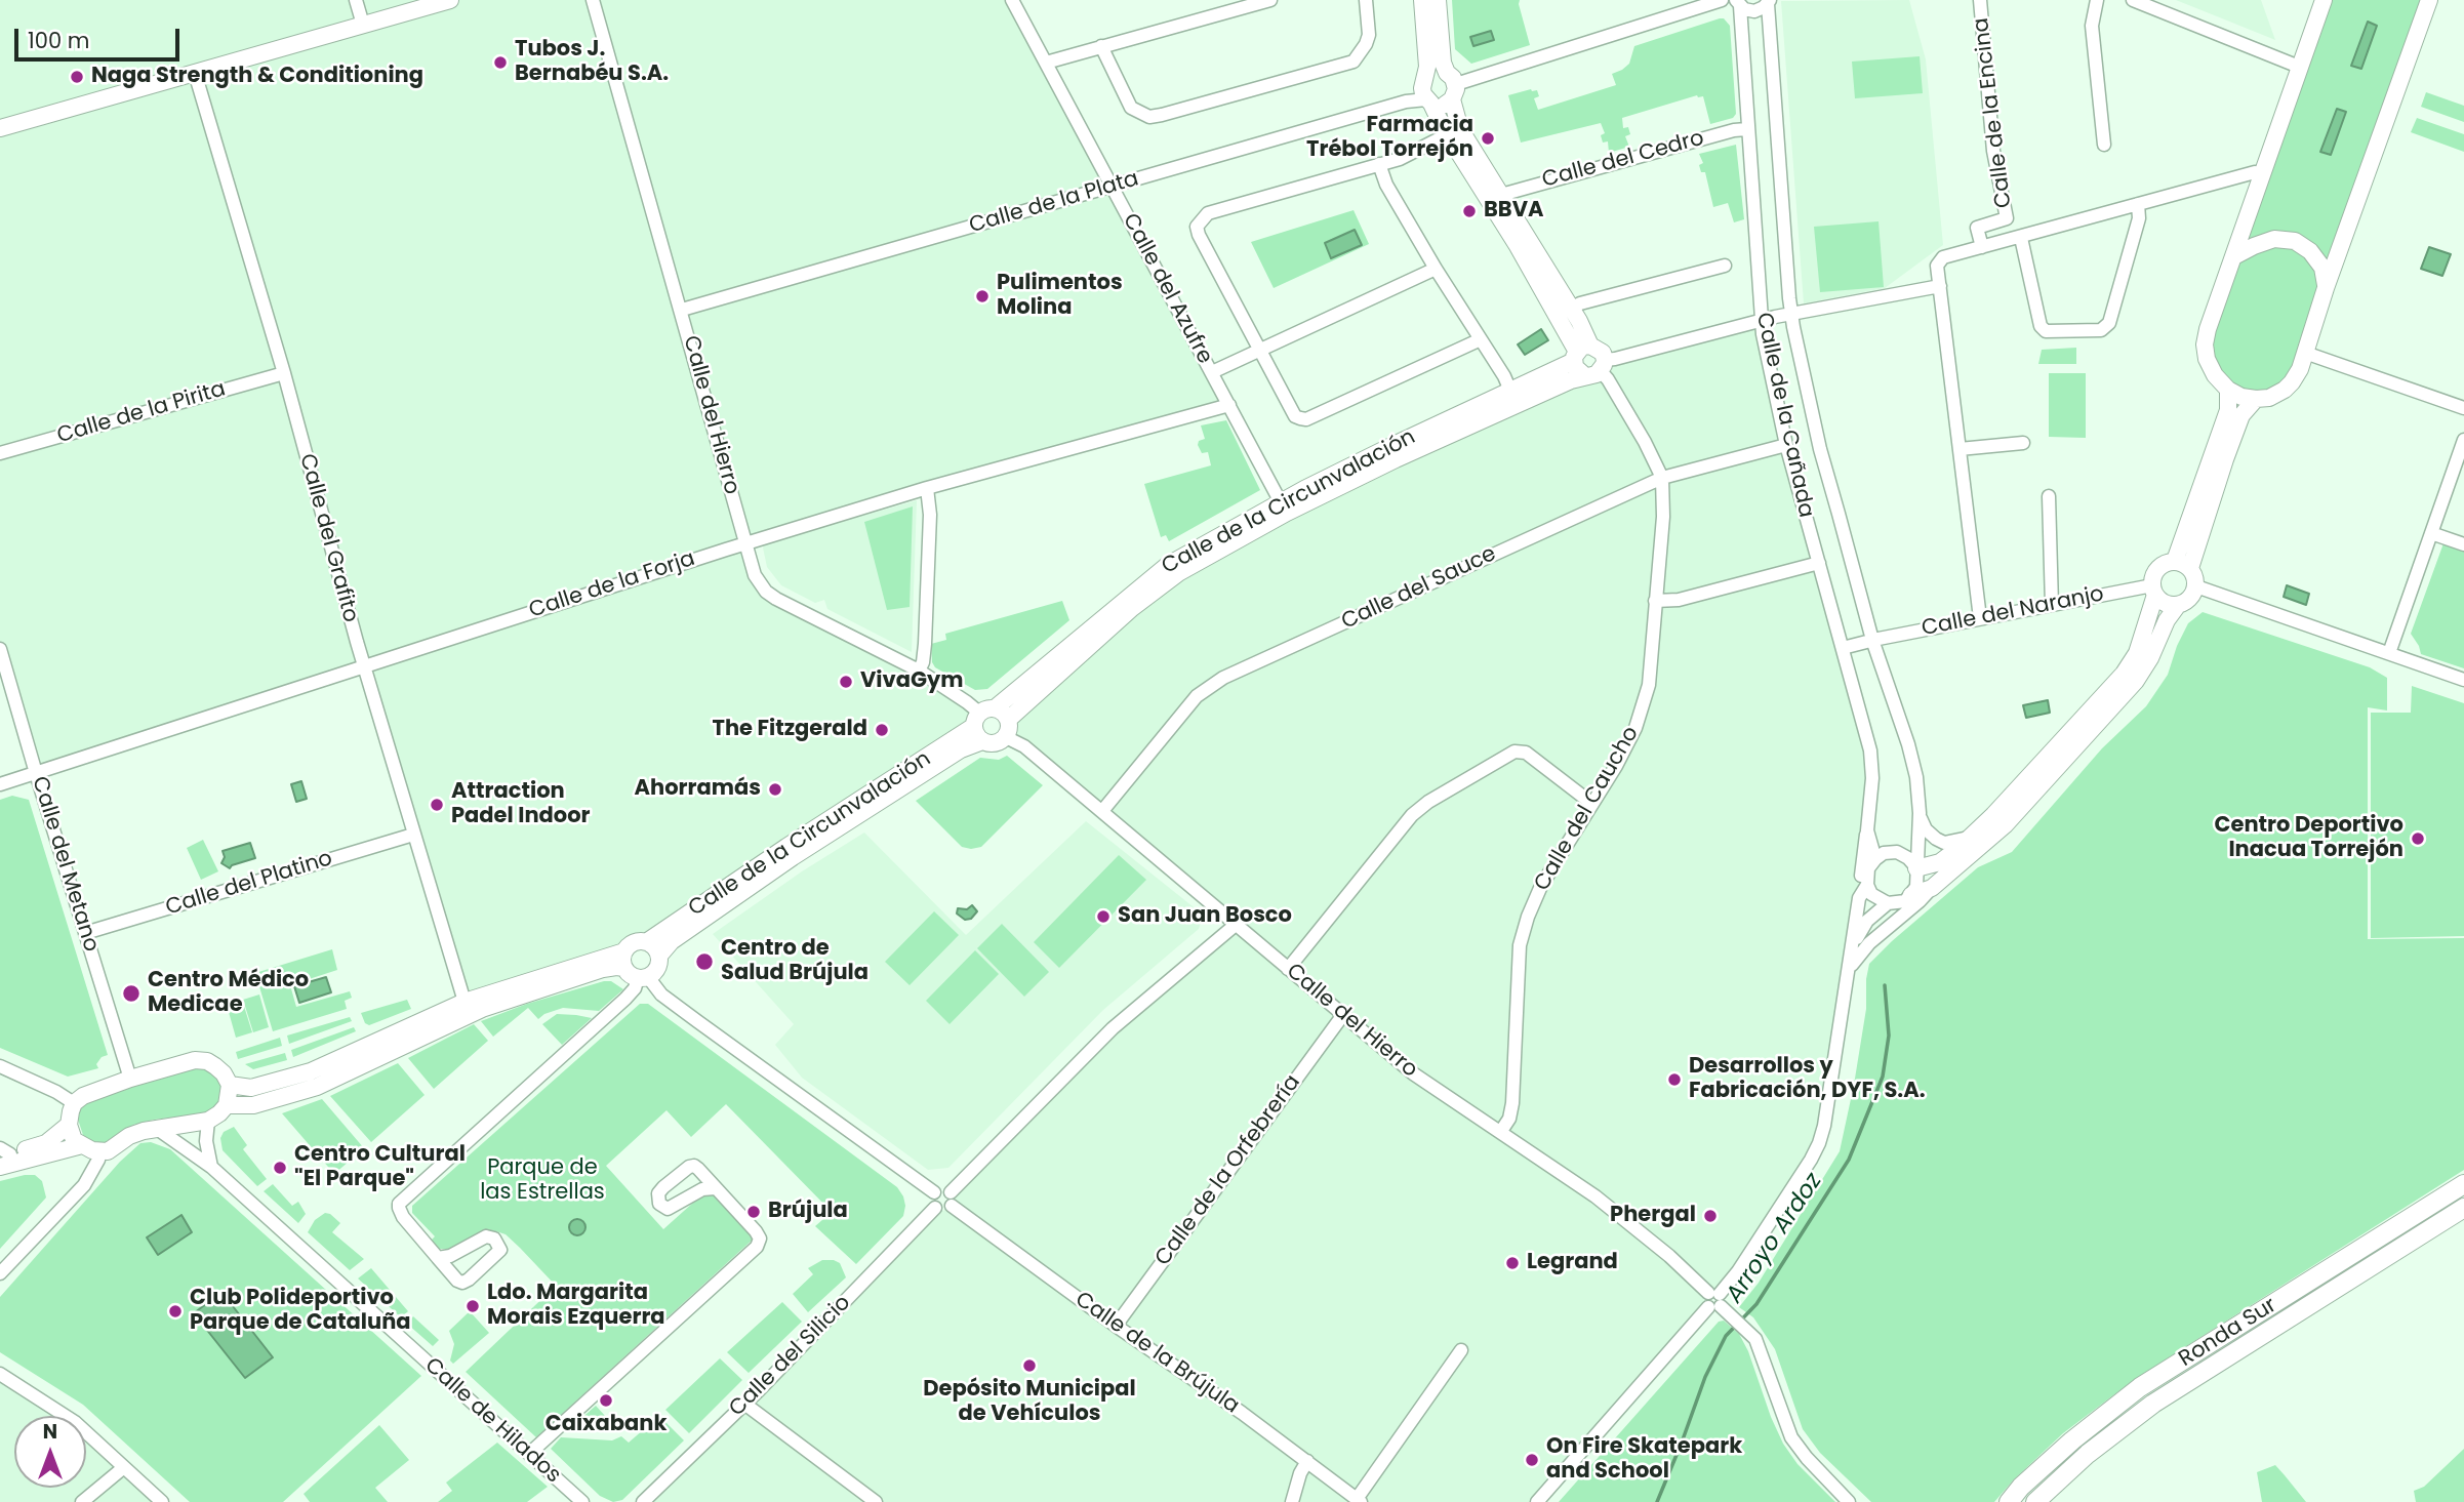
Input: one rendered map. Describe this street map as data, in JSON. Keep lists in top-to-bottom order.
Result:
{
  "streets": {
    "main road": ["Ronda Sur"],
    "street": [
      "Calle de la Encina",
      "Calle del Cedro",
      "Calle de la Plata",
      "Calle del Azufre",
      "Calle de la Pirita",
      "Calle del Hierro",
      "Calle de la Cañada",
      "Calle de la Circunvalación",
      "Calle del Grafito",
      "Calle de la Forja",
      "Calle del Sauce",
      "Calle del Naranjo",
      "Calle del Caucho",
      "Calle del Metano",
      "Calle del Platino",
      "Calle de la Orfebrería",
      "Calle de la Brújula",
      "Calle del Silicio",
      "Calle de Hilados"
    ]
  },
  "crossings": [
    ["Calle del Cedro", "Calle de la Cañada"],
    ["Calle de la Plata", "Calle del Azufre"],
    ["Calle de la Plata", "Calle del Hierro"],
    ["Calle del Azufre", "Calle de la Circunvalación"],
    ["Calle del Azufre", "Calle de la Forja"],
    ["Calle de la Pirita", "Calle del Grafito"],
    ["Calle del Hierro", "Calle de la Cañada"],
    ["Calle del Hierro", "Calle de la Circunvalación"],
    ["Calle del Hierro", "Calle de la Forja"],
    ["Calle del Hierro", "Calle del Sauce"],
    ["Calle del Hierro", "Calle del Caucho"],
    ["Calle del Hierro", "Calle de la Orfebrería"],
    ["Calle de la Cañada", "Calle del Sauce"],
    ["Calle de la Cañada", "Calle del Naranjo"],
    ["Calle de la Circunvalación", "Calle del Caucho"],
    ["Calle del Grafito", "Calle de la Forja"],
    ["Calle del Grafito", "Calle del Platino"],
    ["Calle de la Forja", "Calle del Metano"],
    ["Calle del Sauce", "Calle del Caucho"],
    ["Calle del Metano", "Calle del Platino"],
    ["Calle de la Orfebrería", "Calle de la Brújula"]
  ],
  "water": ["Arroyo Ardoz"],
  "parks": ["Parque de las Estrellas"],
  "places": [
    "Tubos J. Bernabéu S.A.",
    "Naga Strength & Conditioning",
    "Farmacia Trébol Torrejón",
    "BBVA",
    "Pulimentos Molina",
    "VivaGym",
    "The Fitzgerald",
    "Ahorramás",
    "Attraction Padel Indoor",
    "Centro Deportivo Inacua Torrejón",
    "San Juan Bosco",
    "Centro de Salud Brújula",
    "Centro Médico Medicae",
    "Desarrollos y Fabricación, DYF, S.A.",
    "Centro Cultural \"El Parque\"",
    "Brújula",
    "Phergal",
    "Legrand",
    "Ldo. Margarita Morais Ezquerra",
    "Club Polideportivo Parque de Cataluña",
    "Depósito Municipal de Vehículos",
    "Caixabank",
    "On Fire Skatepark and School"
  ],
  "scale_bar": "100 m",
  "north": "top"
}
